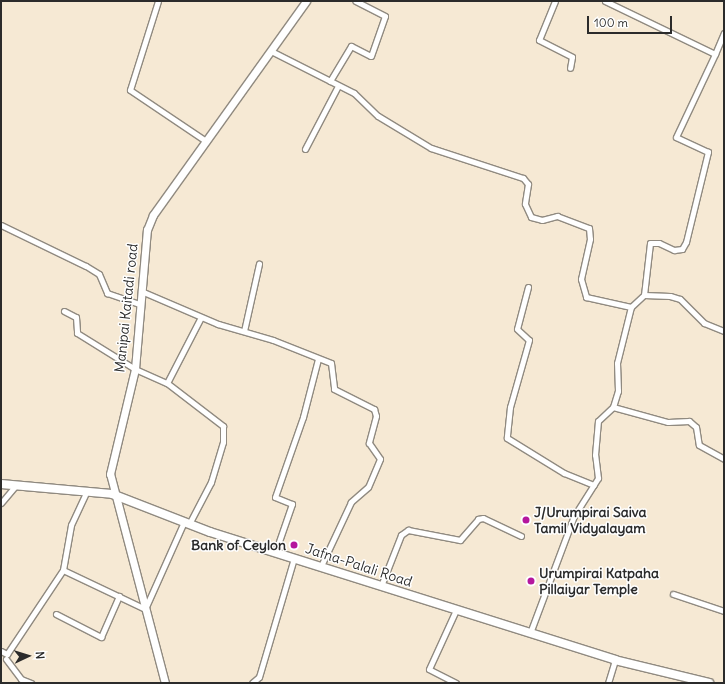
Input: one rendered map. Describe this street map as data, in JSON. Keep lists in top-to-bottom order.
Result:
{
  "streets": {
    "main road": ["Manipai Kaitadi road", "Jafna-Palali Road"]
  },
  "crossings": [
    ["Manipai Kaitadi road", "Jafna-Palali Road"]
  ],
  "places": ["J/Urumpirai Saiva Tamil Vidyalayam", "Bank of Ceylon", "Urumpirai Katpaha Pillaiyar Temple"],
  "scale_bar": "100 m",
  "north": "right"
}
